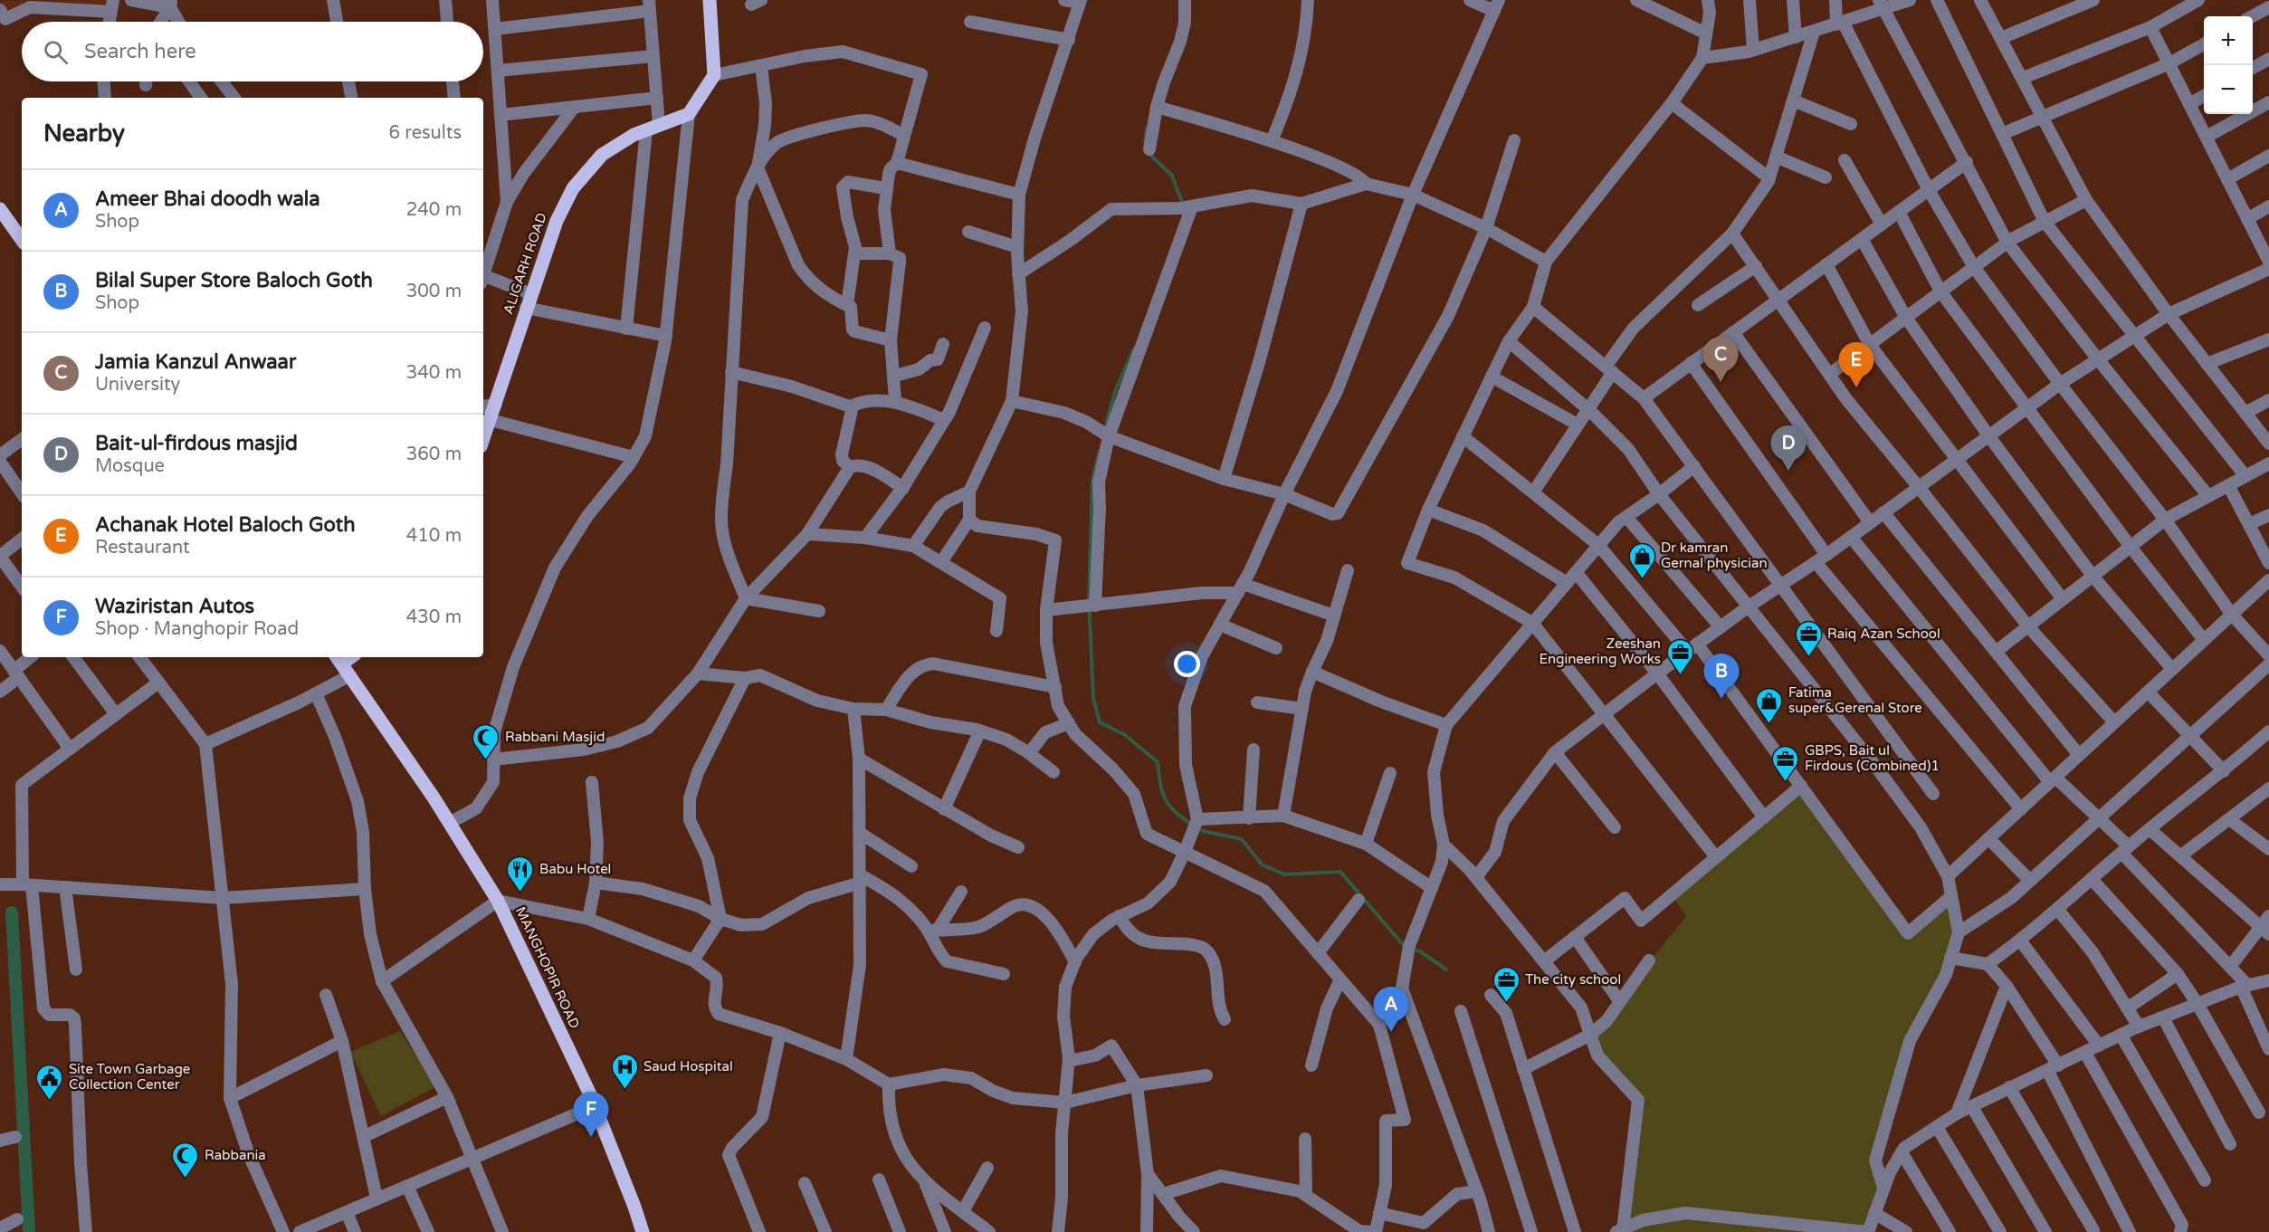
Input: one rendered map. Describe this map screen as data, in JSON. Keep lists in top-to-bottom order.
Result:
{
  "streets": {
    "main road": ["ALIGARH ROAD", "MANGHOPIR ROAD"]
  },
  "places": {
    "shop": ["Dr kamran Gernal physician", "Fatima super&Gerenal Store"],
    "office": [
      "Raiq Azan School",
      "Zeeshan Engineering Works",
      "GBPS, Bait ul Firdous (Combined)1",
      "The city school"
    ],
    "mosque": ["Rabbani Masjid", "Rabbania"],
    "restaurant": ["Babu Hotel"],
    "hospital": ["Saud Hospital"],
    "public building": ["Site Town Garbage Collection Center"]
  },
  "page": {
    "map_buttons": ["+", "−"],
    "search": "Search here",
    "heading": ["Nearby", "6 results"],
    "list": [
      {
        "mark": "A",
        "name": "Ameer Bhai doodh wala",
        "note": "Shop",
        "value": "240 m"
      },
      {
        "mark": "B",
        "name": "Bilal Super Store Baloch Goth",
        "note": "Shop",
        "value": "300 m"
      },
      {
        "mark": "C",
        "name": "Jamia Kanzul Anwaar",
        "note": "University",
        "value": "340 m"
      },
      {
        "mark": "D",
        "name": "Bait-ul-firdous masjid",
        "note": "Mosque",
        "value": "360 m"
      },
      {
        "mark": "E",
        "name": "Achanak Hotel Baloch Goth",
        "note": "Restaurant",
        "value": "410 m"
      },
      {
        "mark": "F",
        "name": "Waziristan Autos",
        "note": "Shop · Manghopir Road",
        "value": "430 m"
      }
    ],
    "pins": [
      "C",
      "E",
      "D",
      "B",
      "A",
      "F"
    ]
  }
}
